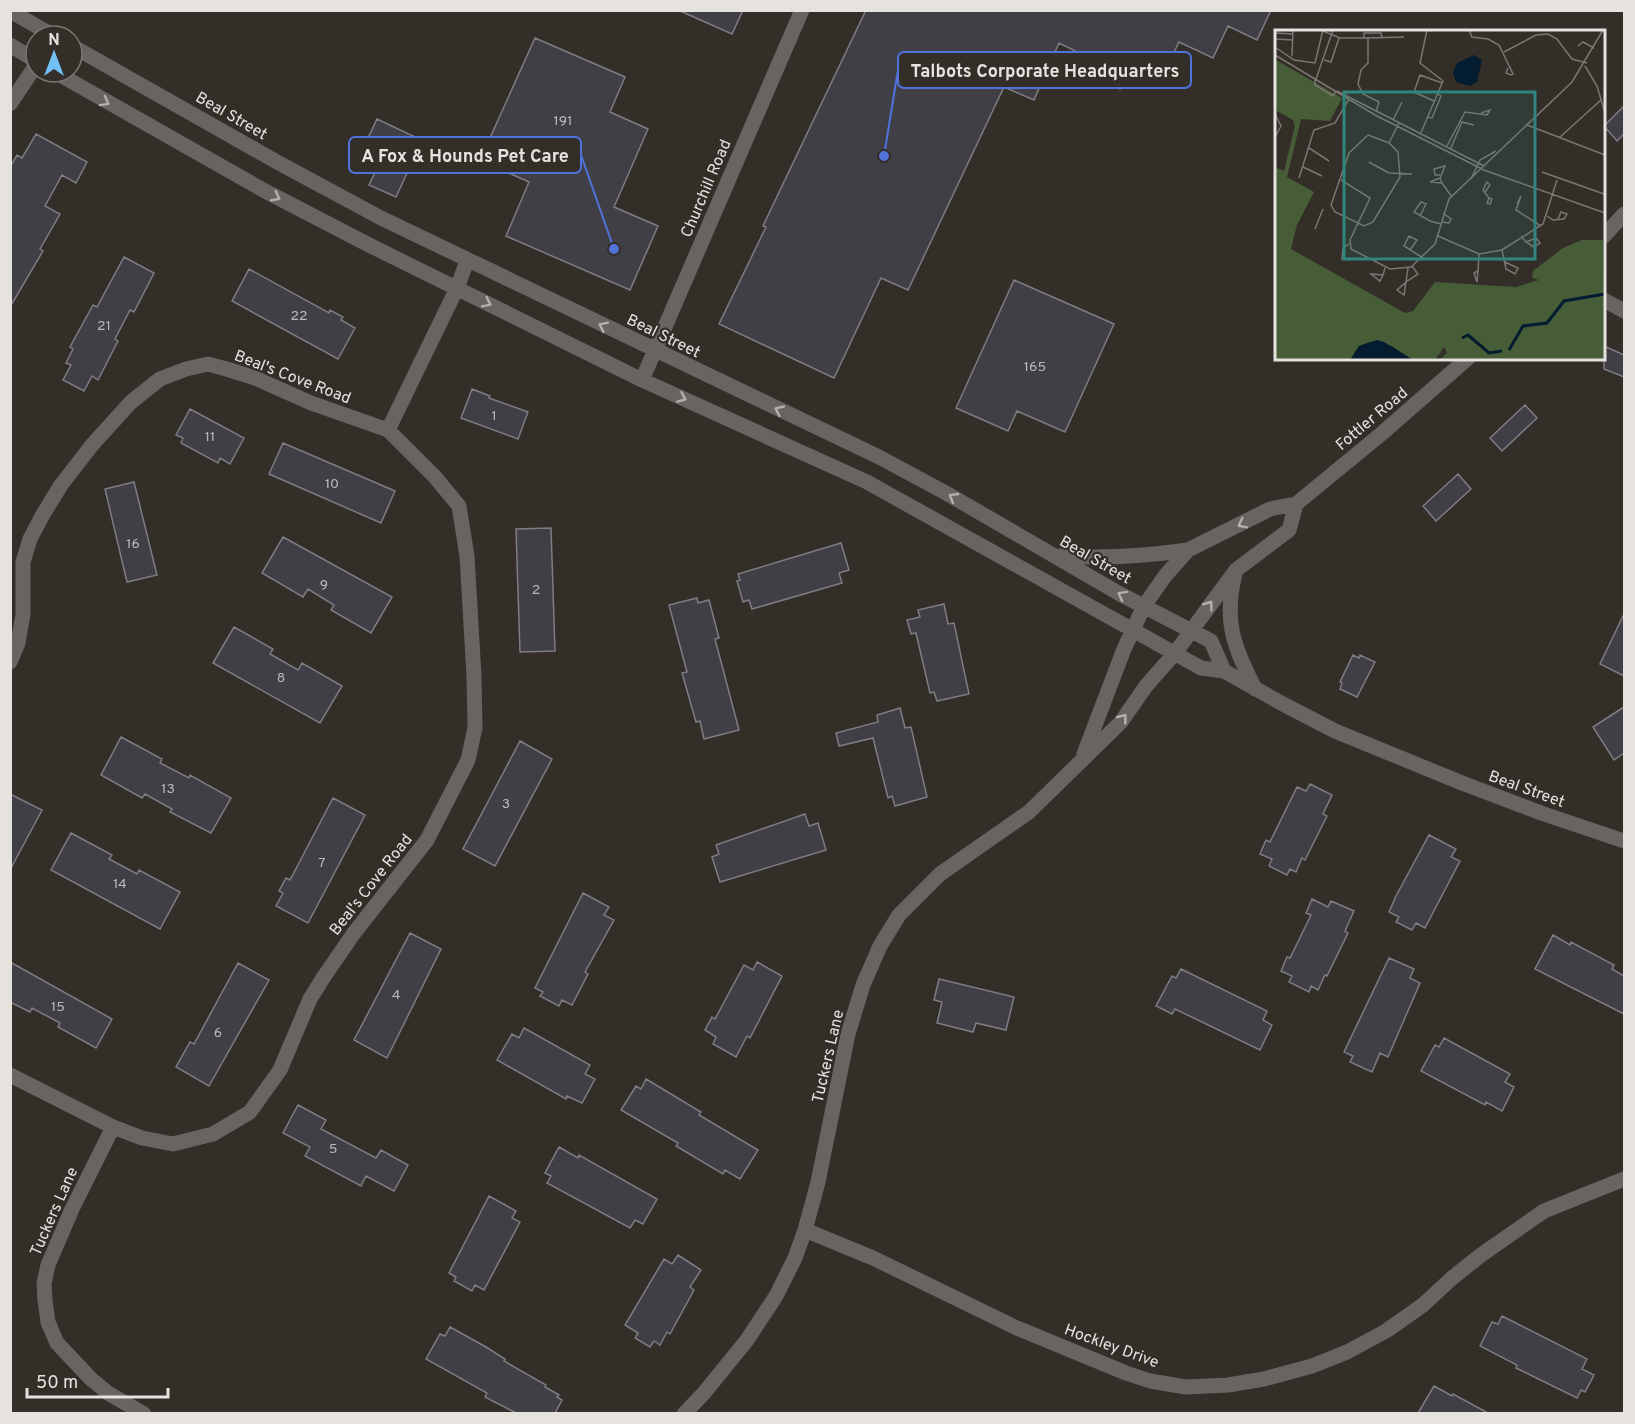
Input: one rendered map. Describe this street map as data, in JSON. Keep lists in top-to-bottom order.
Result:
{
  "streets": {
    "street": [
      "Beal Street",
      "Churchill Road",
      "Beal's Cove Road",
      "Fottler Road",
      "Tuckers Lane",
      "Hockley Drive"
    ]
  },
  "crossings": [
    ["Beal Street", "Churchill Road"],
    ["Beal Street", "Fottler Road"],
    ["Beal Street", "Tuckers Lane"],
    ["Beal's Cove Road", "Tuckers Lane"],
    ["Fottler Road", "Tuckers Lane"],
    ["Tuckers Lane", "Hockley Drive"]
  ],
  "places": ["Talbots Corporate Headquarters", "A Fox & Hounds Pet Care"],
  "house_numbers": [
    "191",
    "22",
    "21",
    "165",
    "1",
    "11",
    "10",
    "16",
    "9",
    "2",
    "8",
    "13",
    "3",
    "7",
    "14",
    "4",
    "15",
    "6",
    "5"
  ],
  "scale_bar": "50 m",
  "north": "top"
}
